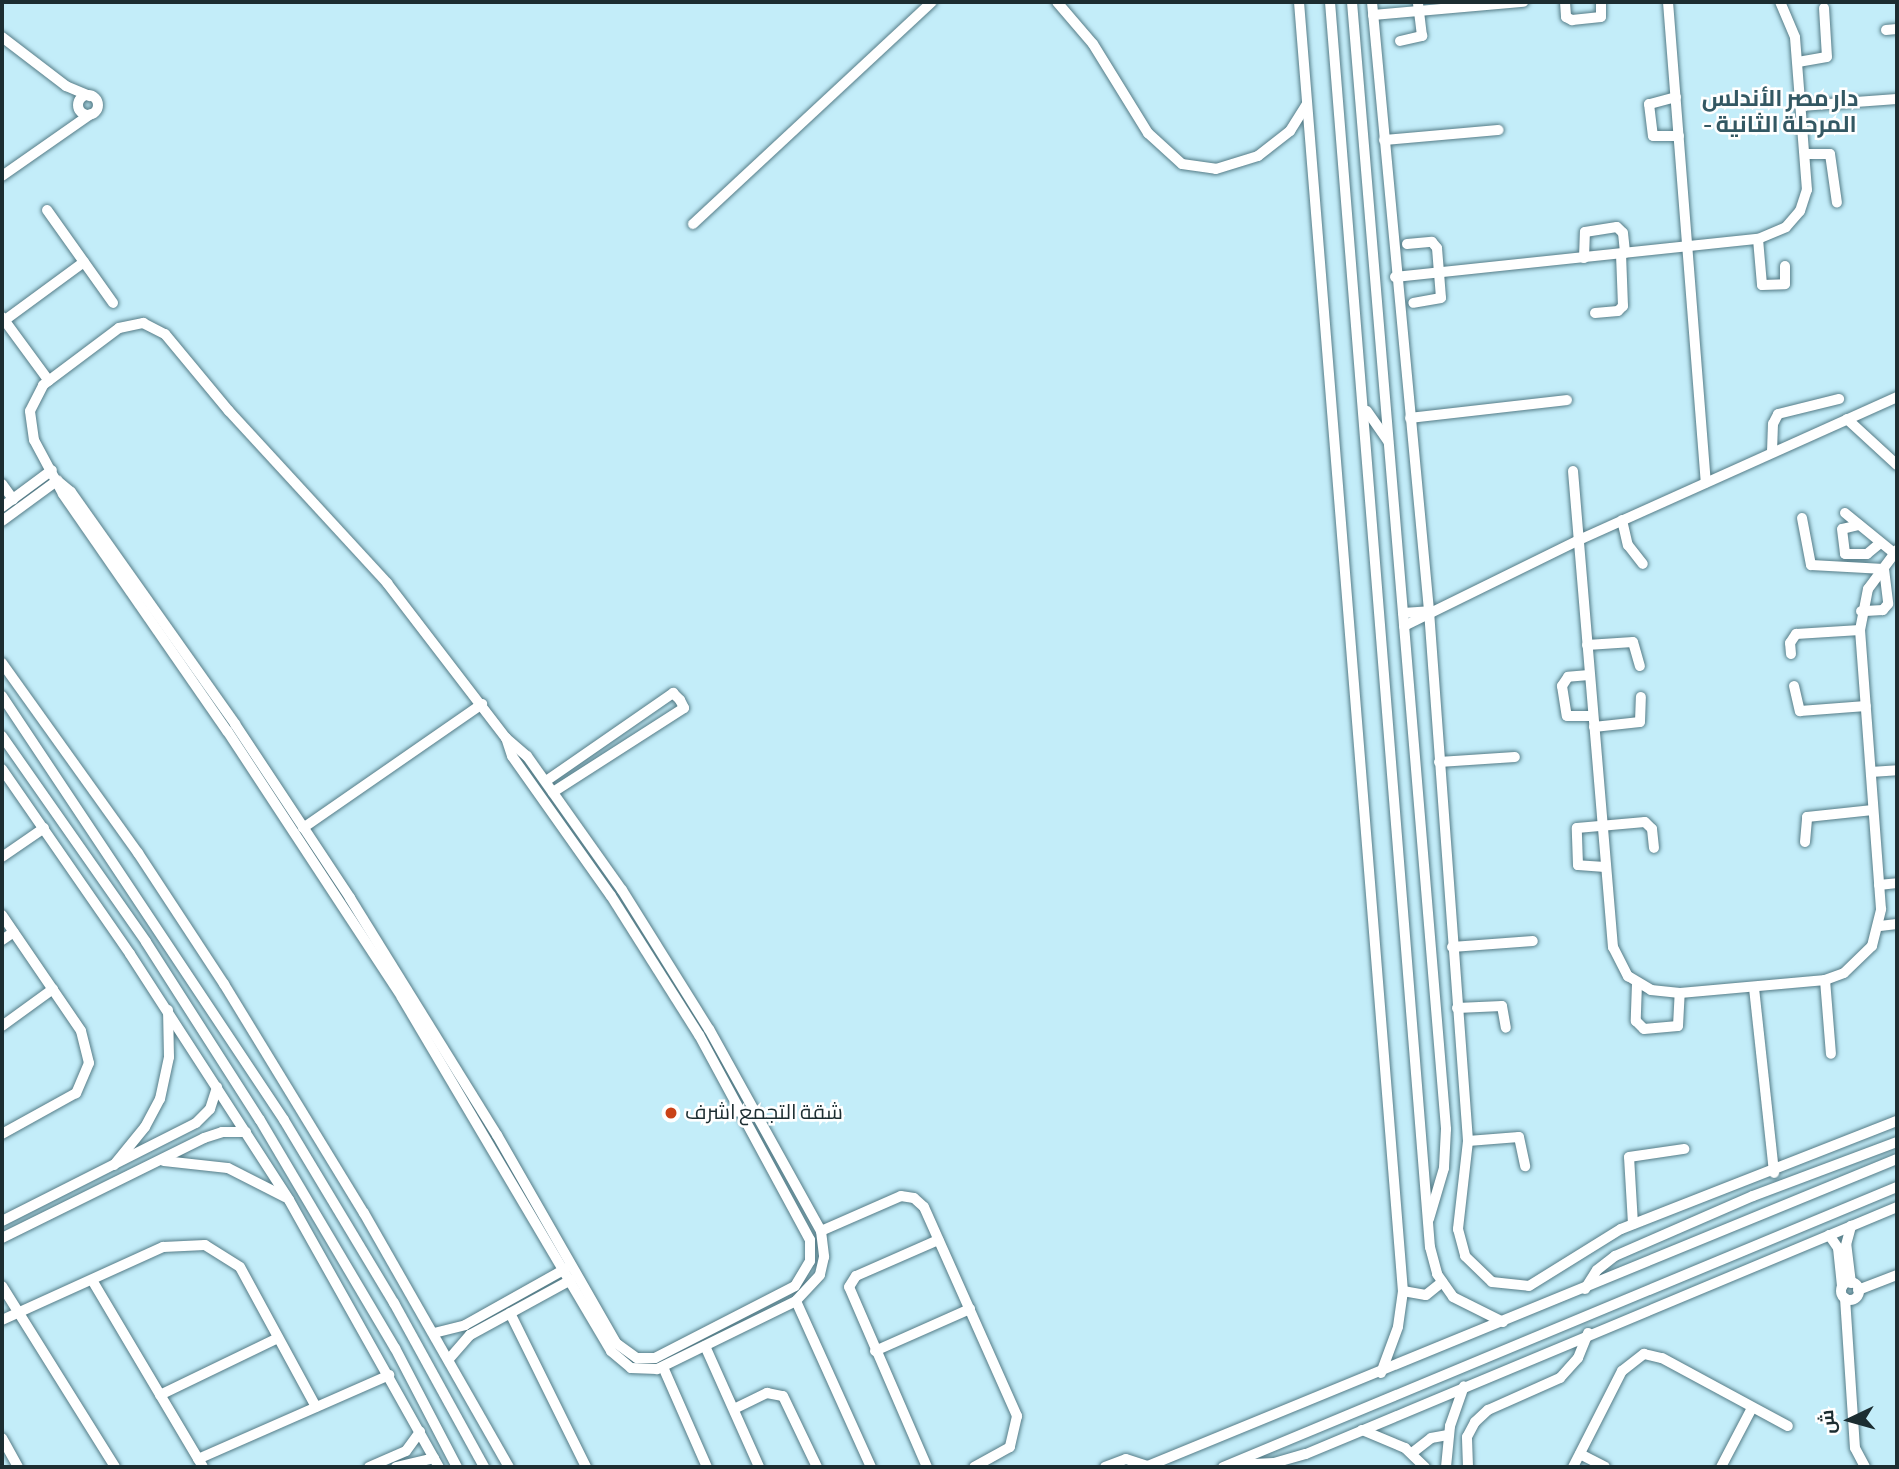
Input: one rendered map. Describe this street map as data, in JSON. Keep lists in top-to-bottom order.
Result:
{
  "districts": ["دار مصر الأندلس - المرحلة الثانية"],
  "places": ["شقة التجمع اشرف"],
  "north": "left"
}
